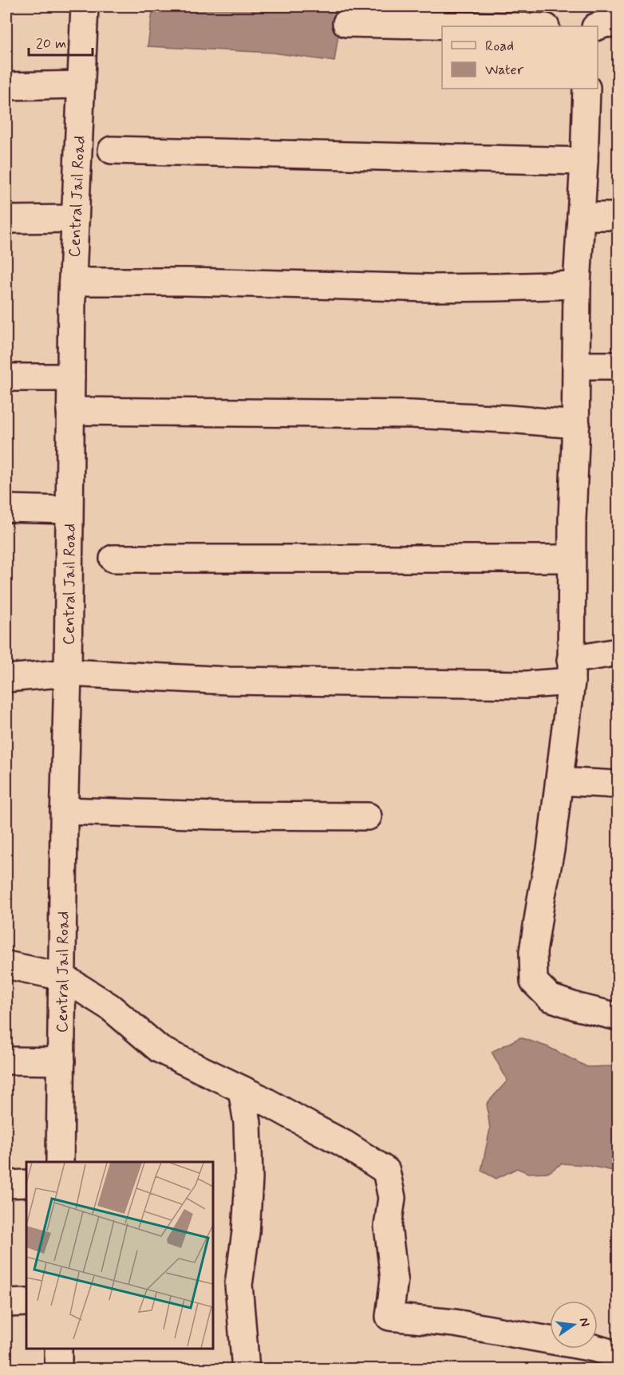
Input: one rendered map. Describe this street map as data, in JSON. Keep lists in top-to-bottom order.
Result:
{
  "streets": {
    "street": ["Central Jail Road"]
  },
  "legend": ["Road", "Water"],
  "scale_bar": "20 m",
  "north": "right"
}
